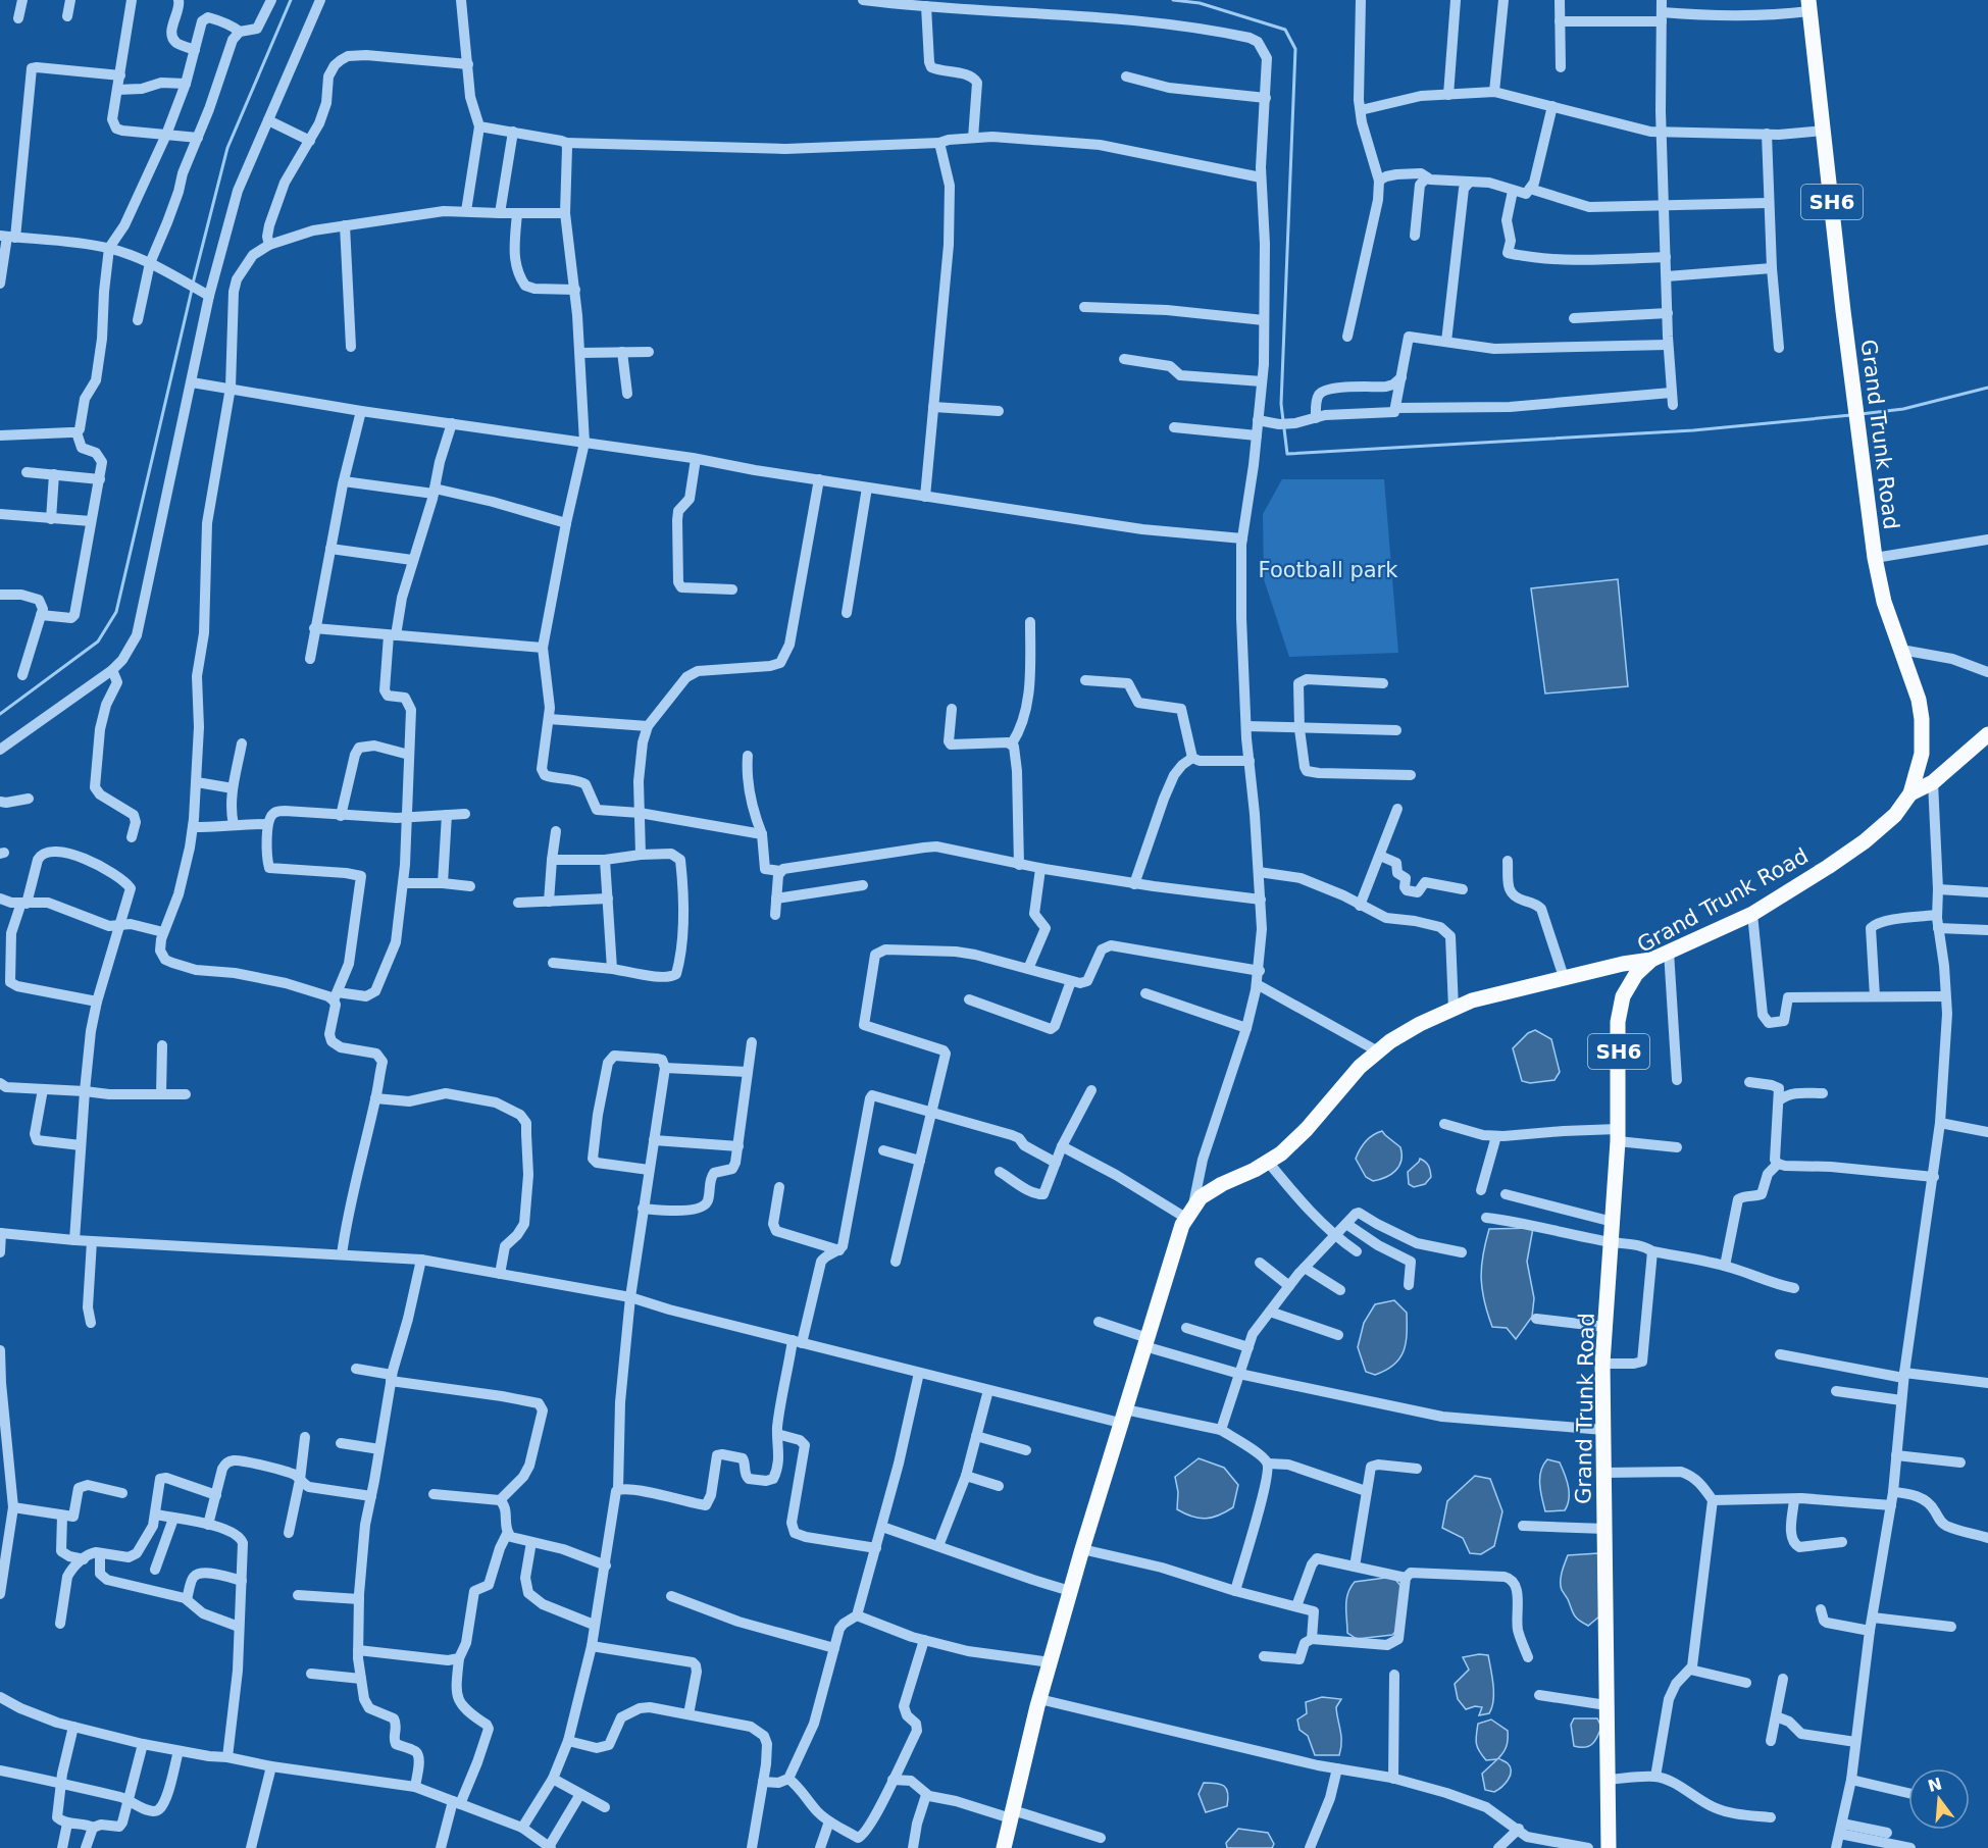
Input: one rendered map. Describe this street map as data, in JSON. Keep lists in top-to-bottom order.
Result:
{
  "streets": {
    "main road": ["SH6", "Grand Trunk Road"]
  },
  "parks": ["Football park"],
  "north": "top"
}
